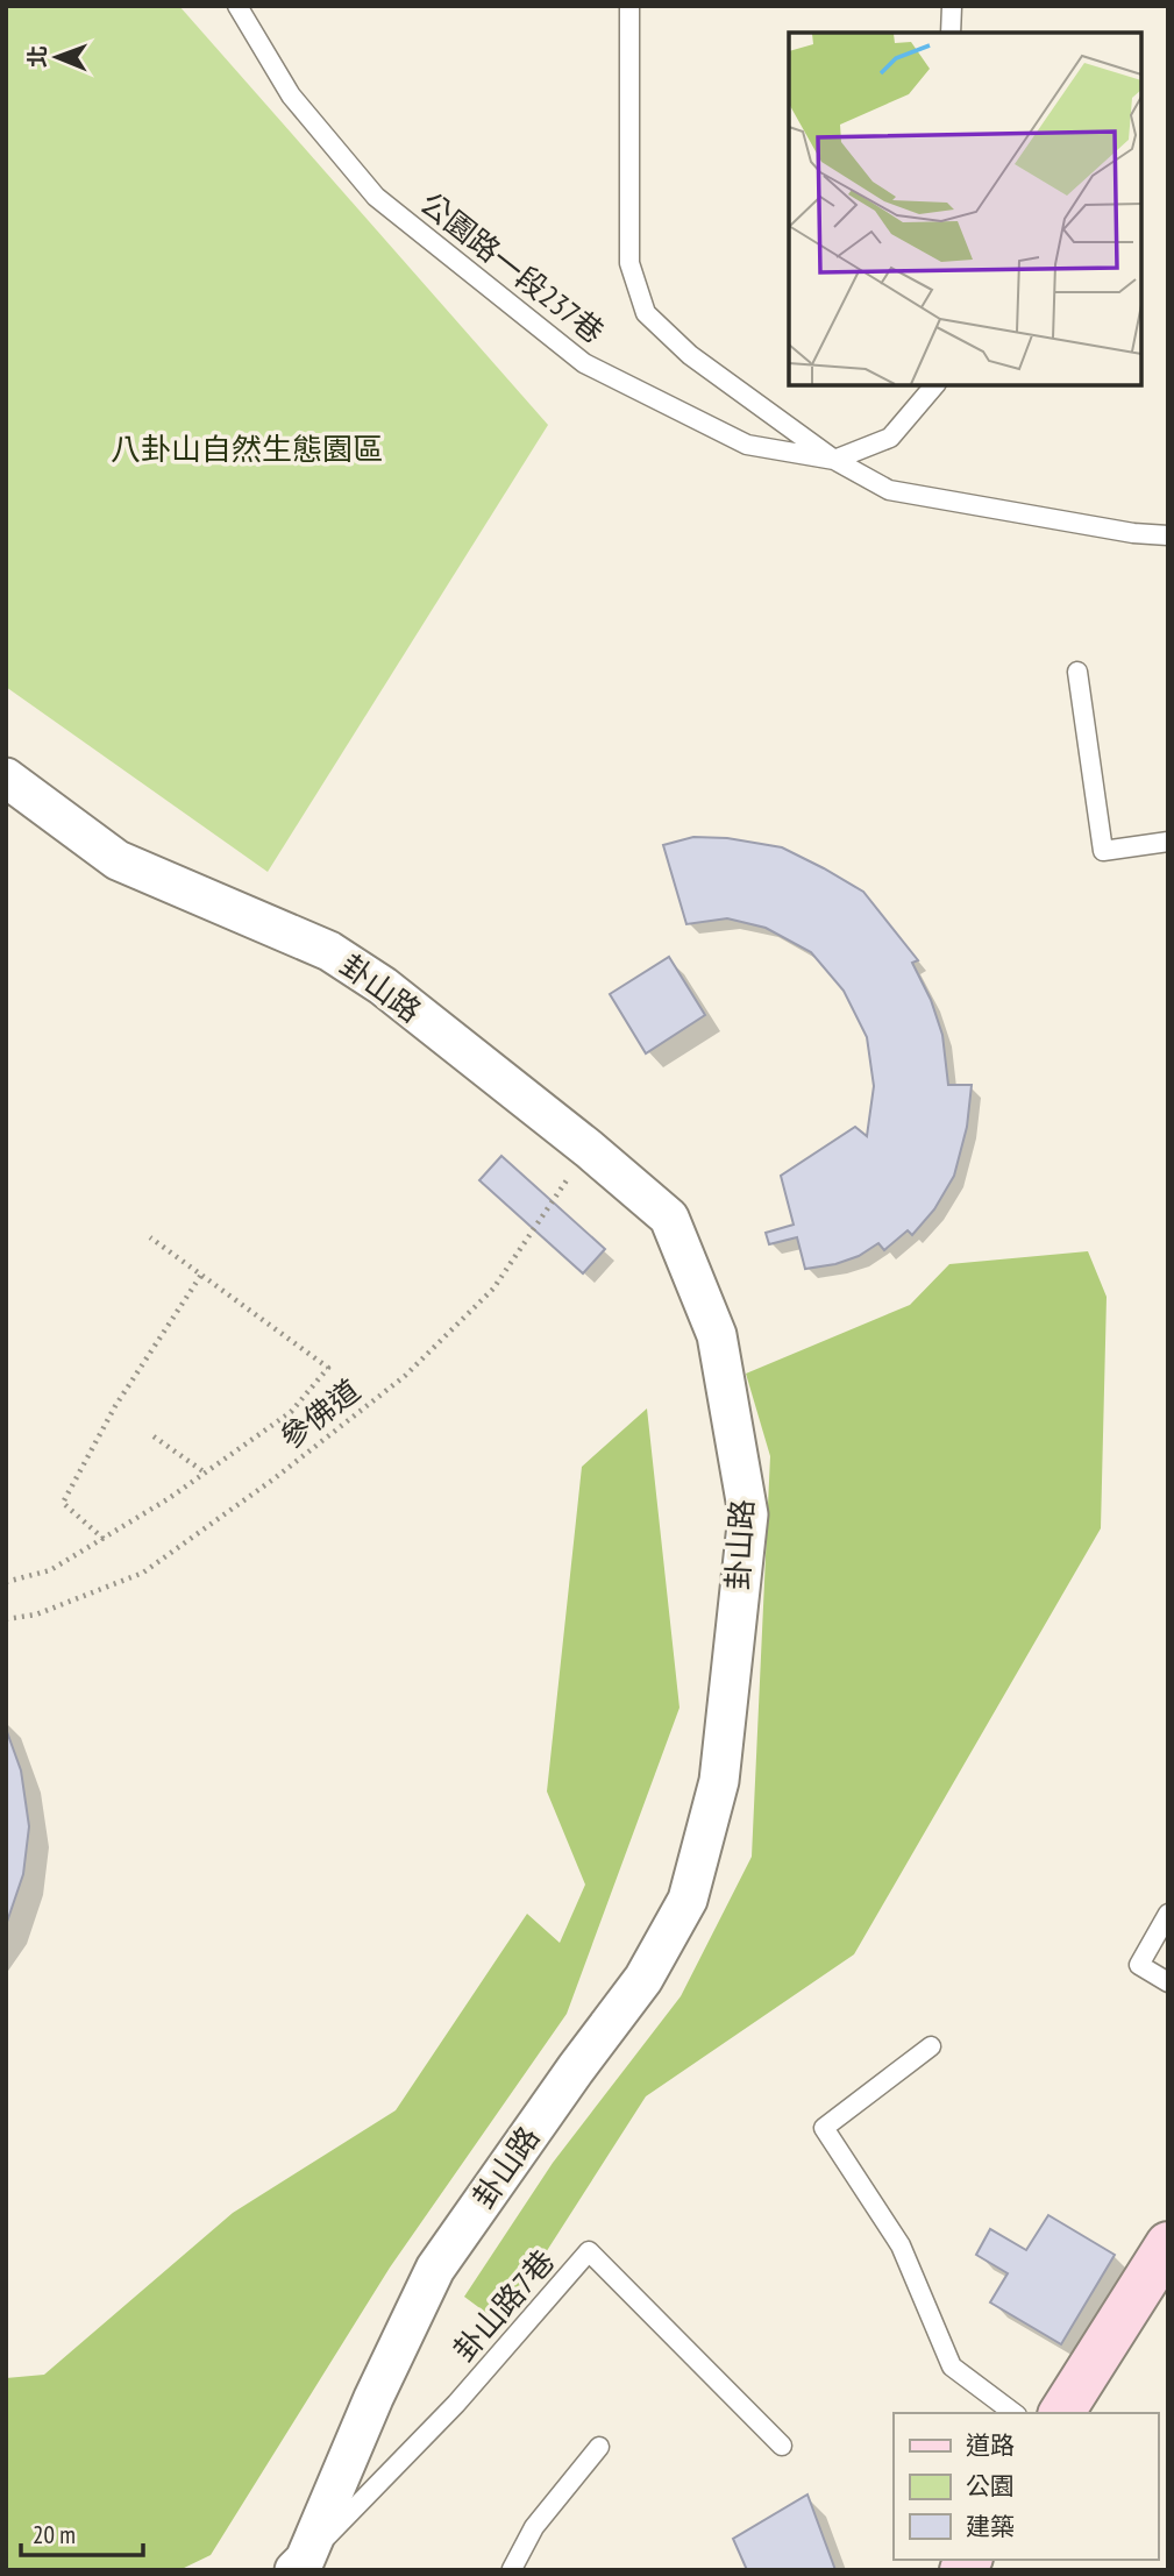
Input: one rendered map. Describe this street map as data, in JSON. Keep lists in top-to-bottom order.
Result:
{
  "streets": {
    "street": ["卦山路"],
    "lane": ["公園路一段237巷", "卦山路7巷"],
    "path": ["參佛道"]
  },
  "crossings": [
    ["卦山路", "參佛道"],
    ["卦山路", "卦山路7巷"]
  ],
  "parks": ["八卦山自然生態園區"],
  "legend": ["道路", "公園", "建築"],
  "scale_bar": "20 m",
  "north": "left"
}
